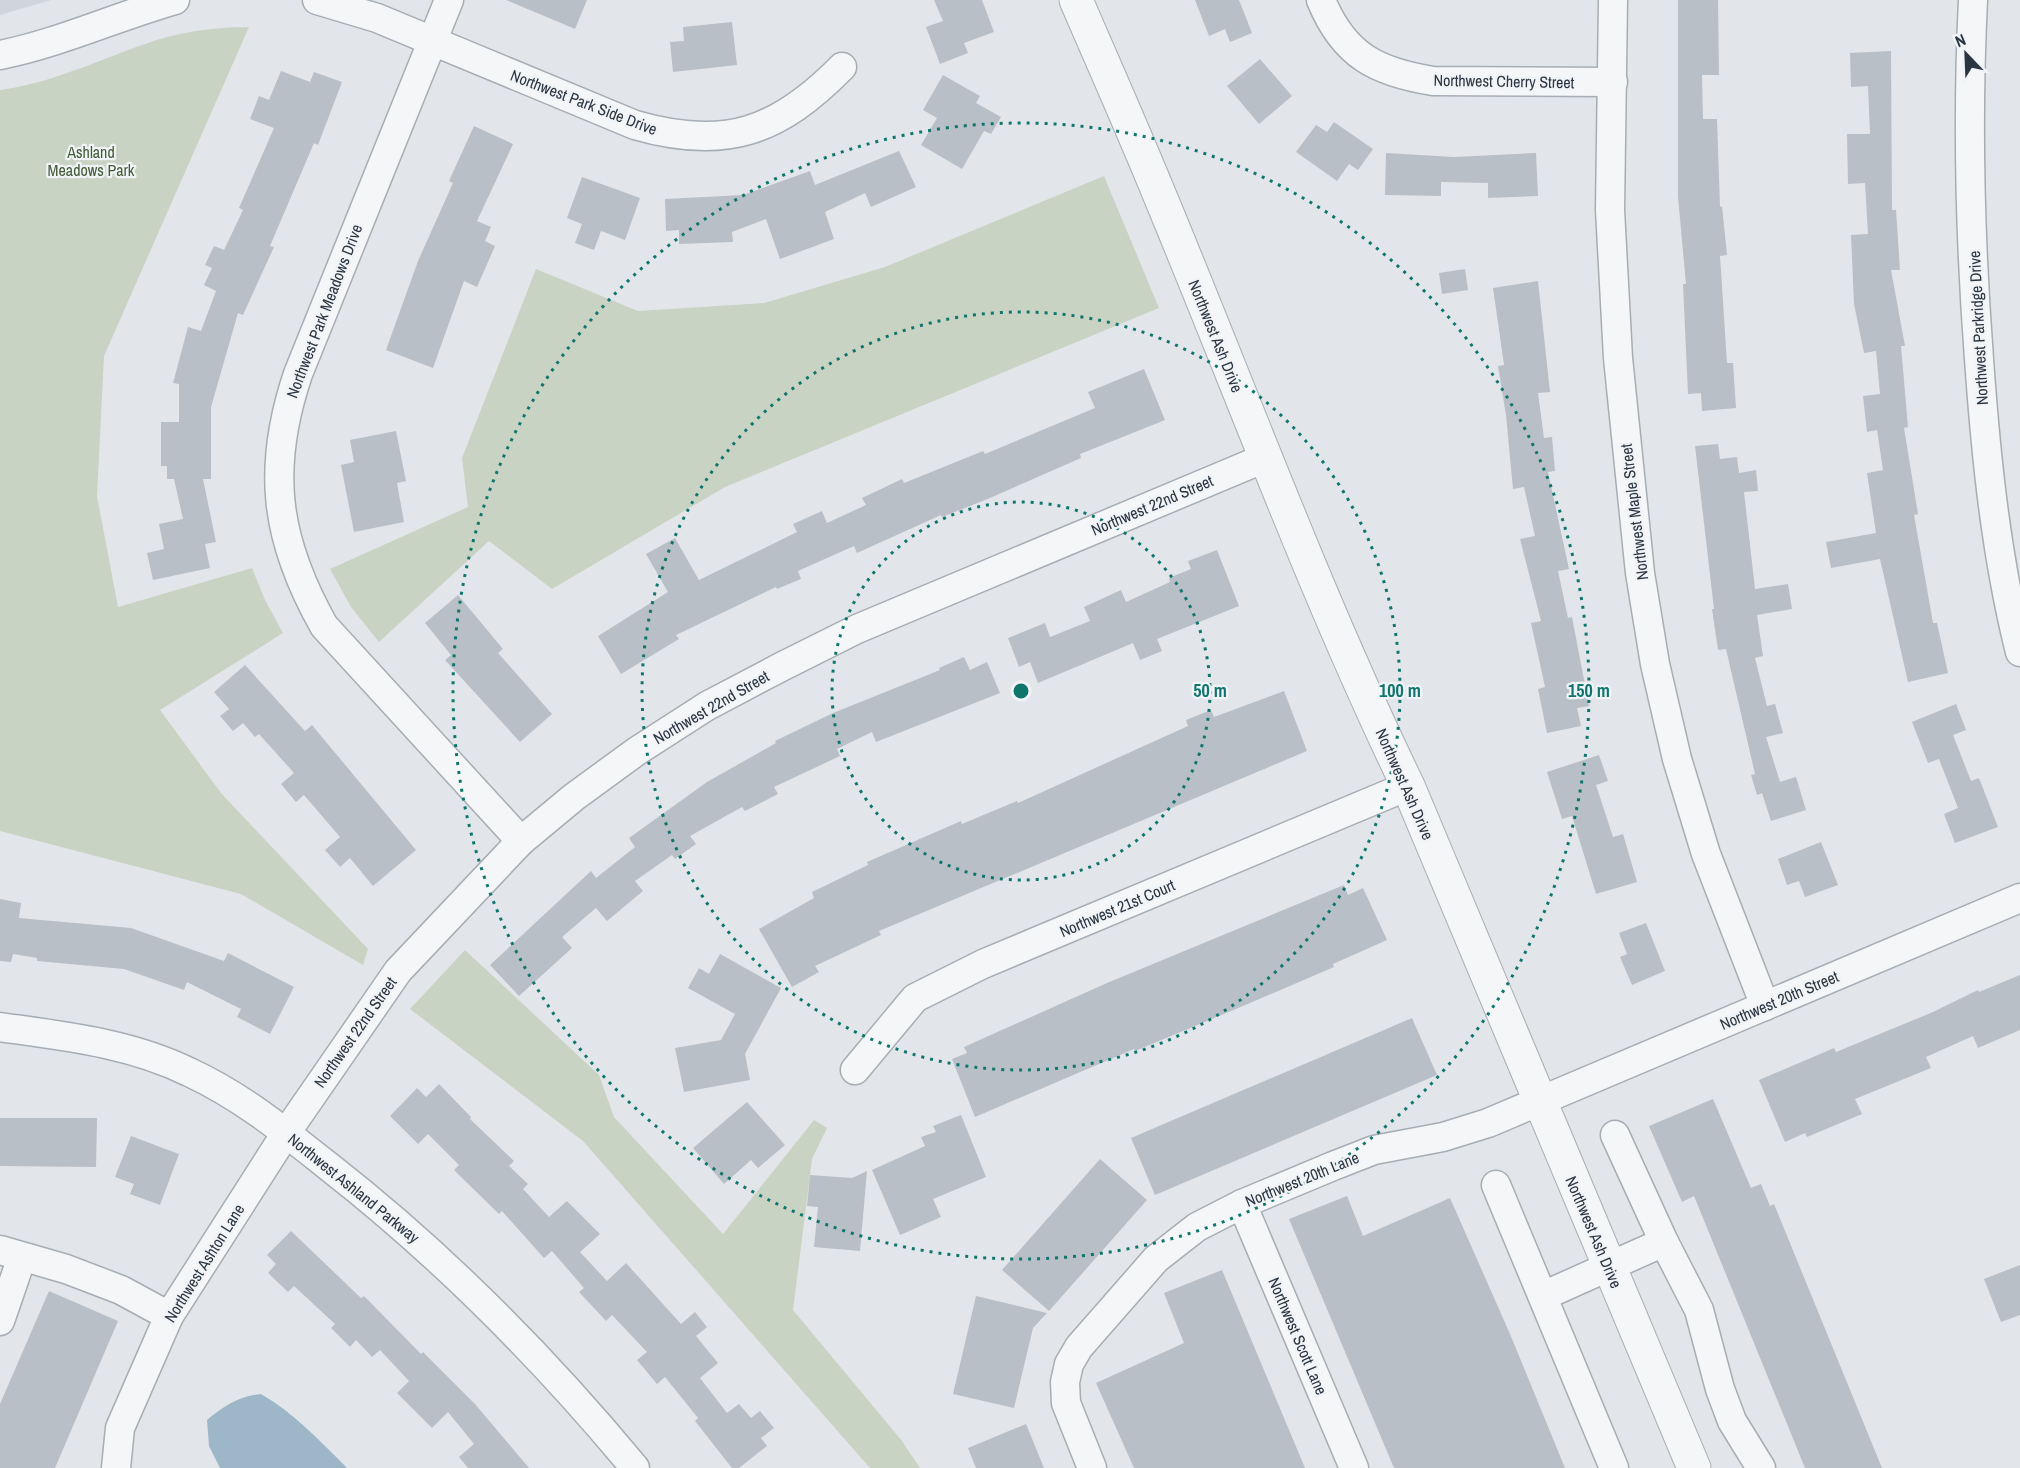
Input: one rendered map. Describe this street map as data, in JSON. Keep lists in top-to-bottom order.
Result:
{
  "streets": {
    "street": [
      "Northwest Cherry Street",
      "Northwest Park Side Drive",
      "Northwest Park Meadows Drive",
      "Northwest Parkridge Drive",
      "Northwest Ash Drive",
      "Northwest 22nd Street",
      "Northwest Maple Street",
      "Northwest 21st Court",
      "Northwest 20th Street",
      "Northwest 20th Lane",
      "Northwest Ashland Parkway",
      "Northwest Ashton Lane",
      "Northwest Scott Lane"
    ]
  },
  "crossings": [
    ["Northwest Cherry Street", "Northwest Maple Street"],
    ["Northwest Park Side Drive", "Northwest Park Meadows Drive"],
    ["Northwest Park Meadows Drive", "Northwest 22nd Street"],
    ["Northwest Ash Drive", "Northwest 22nd Street"],
    ["Northwest Ash Drive", "Northwest 21st Court"],
    ["Northwest Ash Drive", "Northwest 20th Street"],
    ["Northwest Ash Drive", "Northwest 20th Lane"],
    ["Northwest 22nd Street", "Northwest Ashland Parkway"],
    ["Northwest 22nd Street", "Northwest Ashton Lane"],
    ["Northwest Maple Street", "Northwest 20th Street"],
    ["Northwest 20th Street", "Northwest 20th Lane"],
    ["Northwest 20th Lane", "Northwest Scott Lane"],
    ["Northwest Ashland Parkway", "Northwest Ashton Lane"]
  ],
  "parks": ["Ashland Meadows Park"],
  "north": "top left",
  "rings": ["50 m", "100 m", "150 m"]
}
